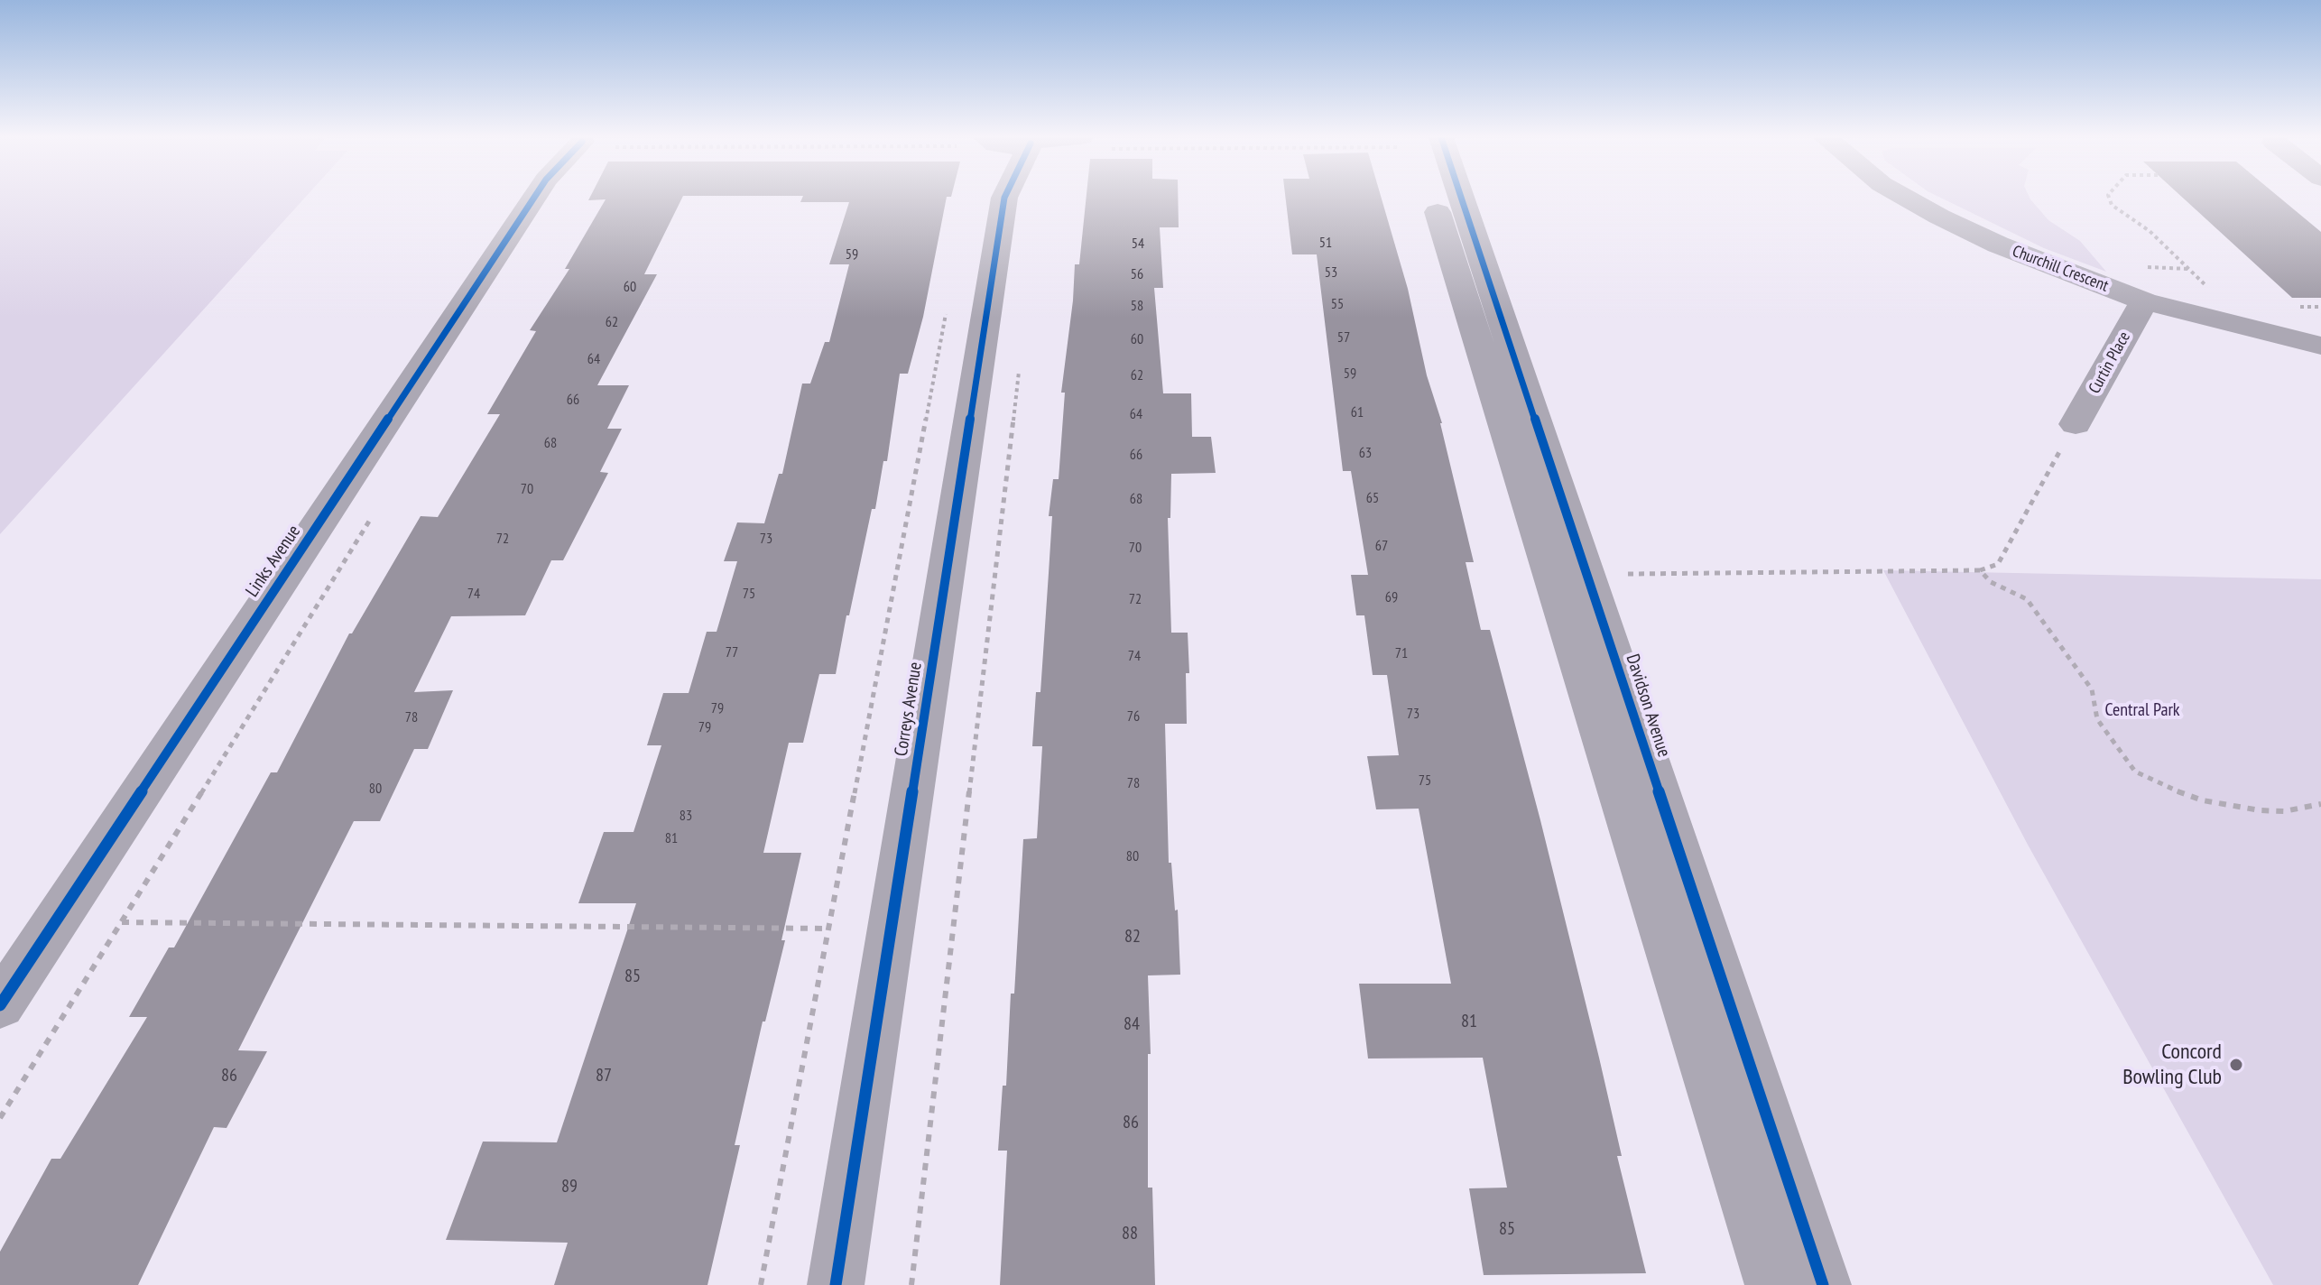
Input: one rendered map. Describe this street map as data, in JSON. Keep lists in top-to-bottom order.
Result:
{
  "streets": {
    "street": [
      "Churchill Crescent",
      "Curtin Place",
      "Links Avenue",
      "Davidson Avenue",
      "Correys Avenue"
    ]
  },
  "crossings": [
    ["Churchill Crescent", "Curtin Place"]
  ],
  "parks": ["Central Park"],
  "places": ["Concord Bowling Club"],
  "house_numbers": [
    "51",
    "54",
    "59",
    "53",
    "56",
    "60",
    "55",
    "58",
    "62",
    "57",
    "60",
    "64",
    "59",
    "62",
    "66",
    "61",
    "64",
    "68",
    "63",
    "66",
    "70",
    "65",
    "68",
    "72",
    "73",
    "67",
    "70",
    "74",
    "75",
    "69",
    "72",
    "77",
    "71",
    "74",
    "79",
    "73",
    "76",
    "78",
    "79",
    "75",
    "78",
    "80",
    "83",
    "81",
    "80",
    "82",
    "85",
    "81",
    "84",
    "86",
    "87",
    "86",
    "89",
    "85",
    "88"
  ]
}
